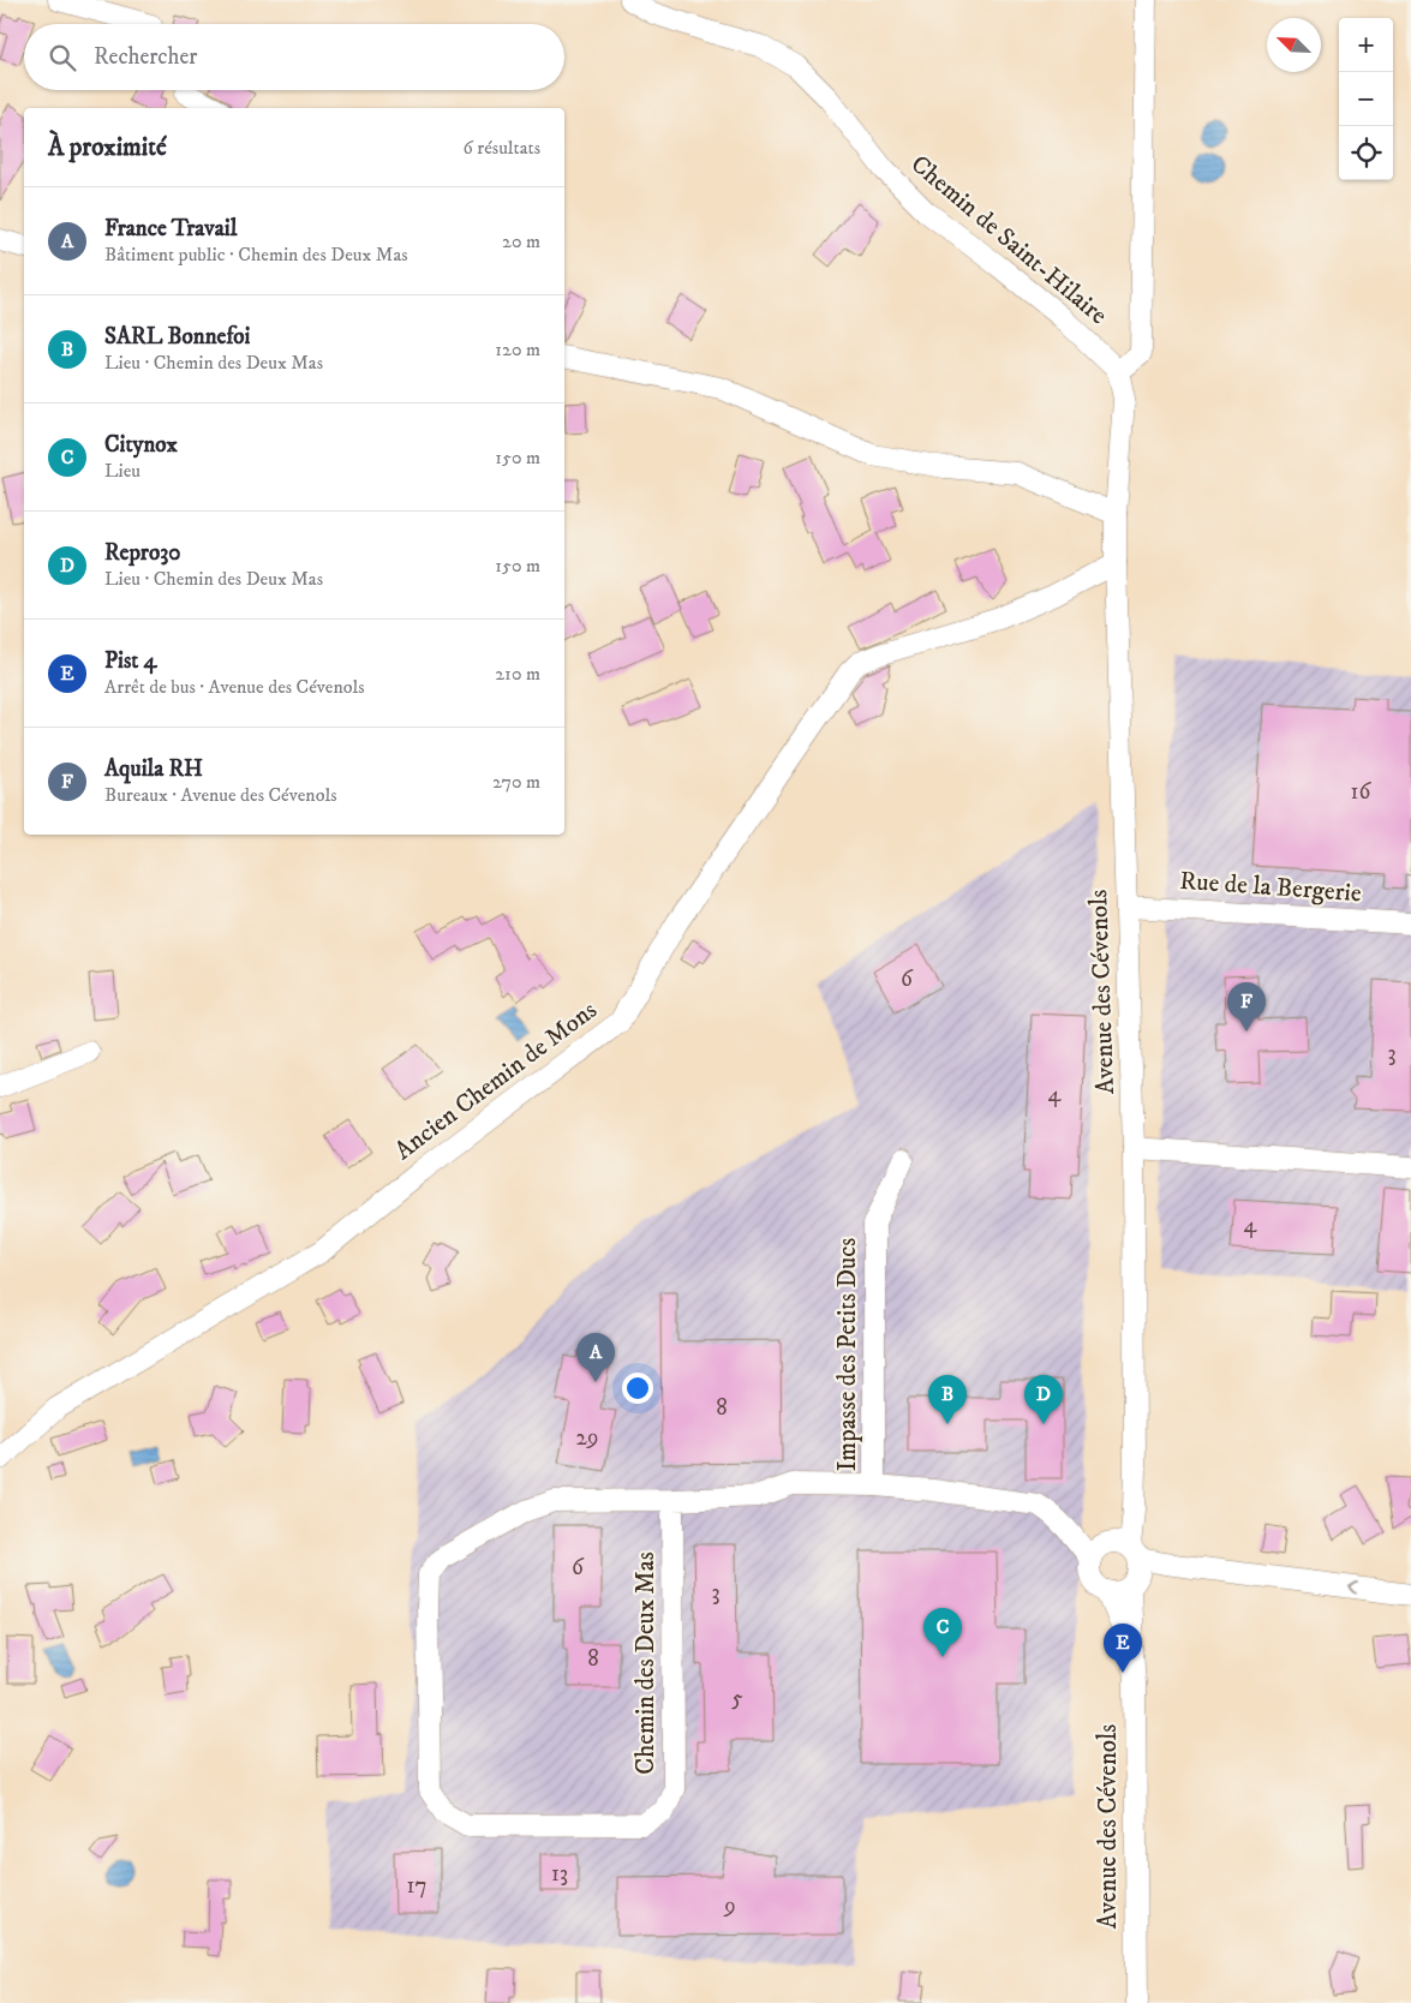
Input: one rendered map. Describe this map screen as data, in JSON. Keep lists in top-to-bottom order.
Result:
{
  "streets": {
    "street": [
      "Chemin de Saint-Hilaire",
      "Rue de la Bergerie",
      "Avenue des Cévenols",
      "Ancien Chemin de Mons",
      "Impasse des Petits Ducs",
      "Chemin des Deux Mas"
    ]
  },
  "crossings": [
    ["Rue de la Bergerie", "Avenue des Cévenols"],
    ["Avenue des Cévenols", "Ancien Chemin de Mons"],
    ["Avenue des Cévenols", "Chemin des Deux Mas"],
    ["Impasse des Petits Ducs", "Chemin des Deux Mas"]
  ],
  "house_numbers": [
    "16",
    "6",
    "3",
    "4",
    "4",
    "8",
    "29",
    "6",
    "3",
    "8",
    "5",
    "13",
    "17",
    "9"
  ],
  "north": "top left",
  "page": {
    "map_buttons": ["+", "−"],
    "search": "Rechercher",
    "heading": ["À proximité", "6 résultats"],
    "list": [
      {
        "mark": "A",
        "name": "France Travail",
        "note": "Bâtiment public · Chemin des Deux Mas",
        "value": "20 m"
      },
      {
        "mark": "B",
        "name": "SARL Bonnefoi",
        "note": "Lieu · Chemin des Deux Mas",
        "value": "120 m"
      },
      {
        "mark": "C",
        "name": "Citynox",
        "note": "Lieu",
        "value": "150 m"
      },
      {
        "mark": "D",
        "name": "Repro30",
        "note": "Lieu · Chemin des Deux Mas",
        "value": "150 m"
      },
      {
        "mark": "E",
        "name": "Pist 4",
        "note": "Arrêt de bus · Avenue des Cévenols",
        "value": "210 m"
      },
      {
        "mark": "F",
        "name": "Aquila RH",
        "note": "Bureaux · Avenue des Cévenols",
        "value": "270 m"
      }
    ],
    "pins": [
      "F",
      "A",
      "B",
      "D",
      "C",
      "E"
    ]
  }
}
